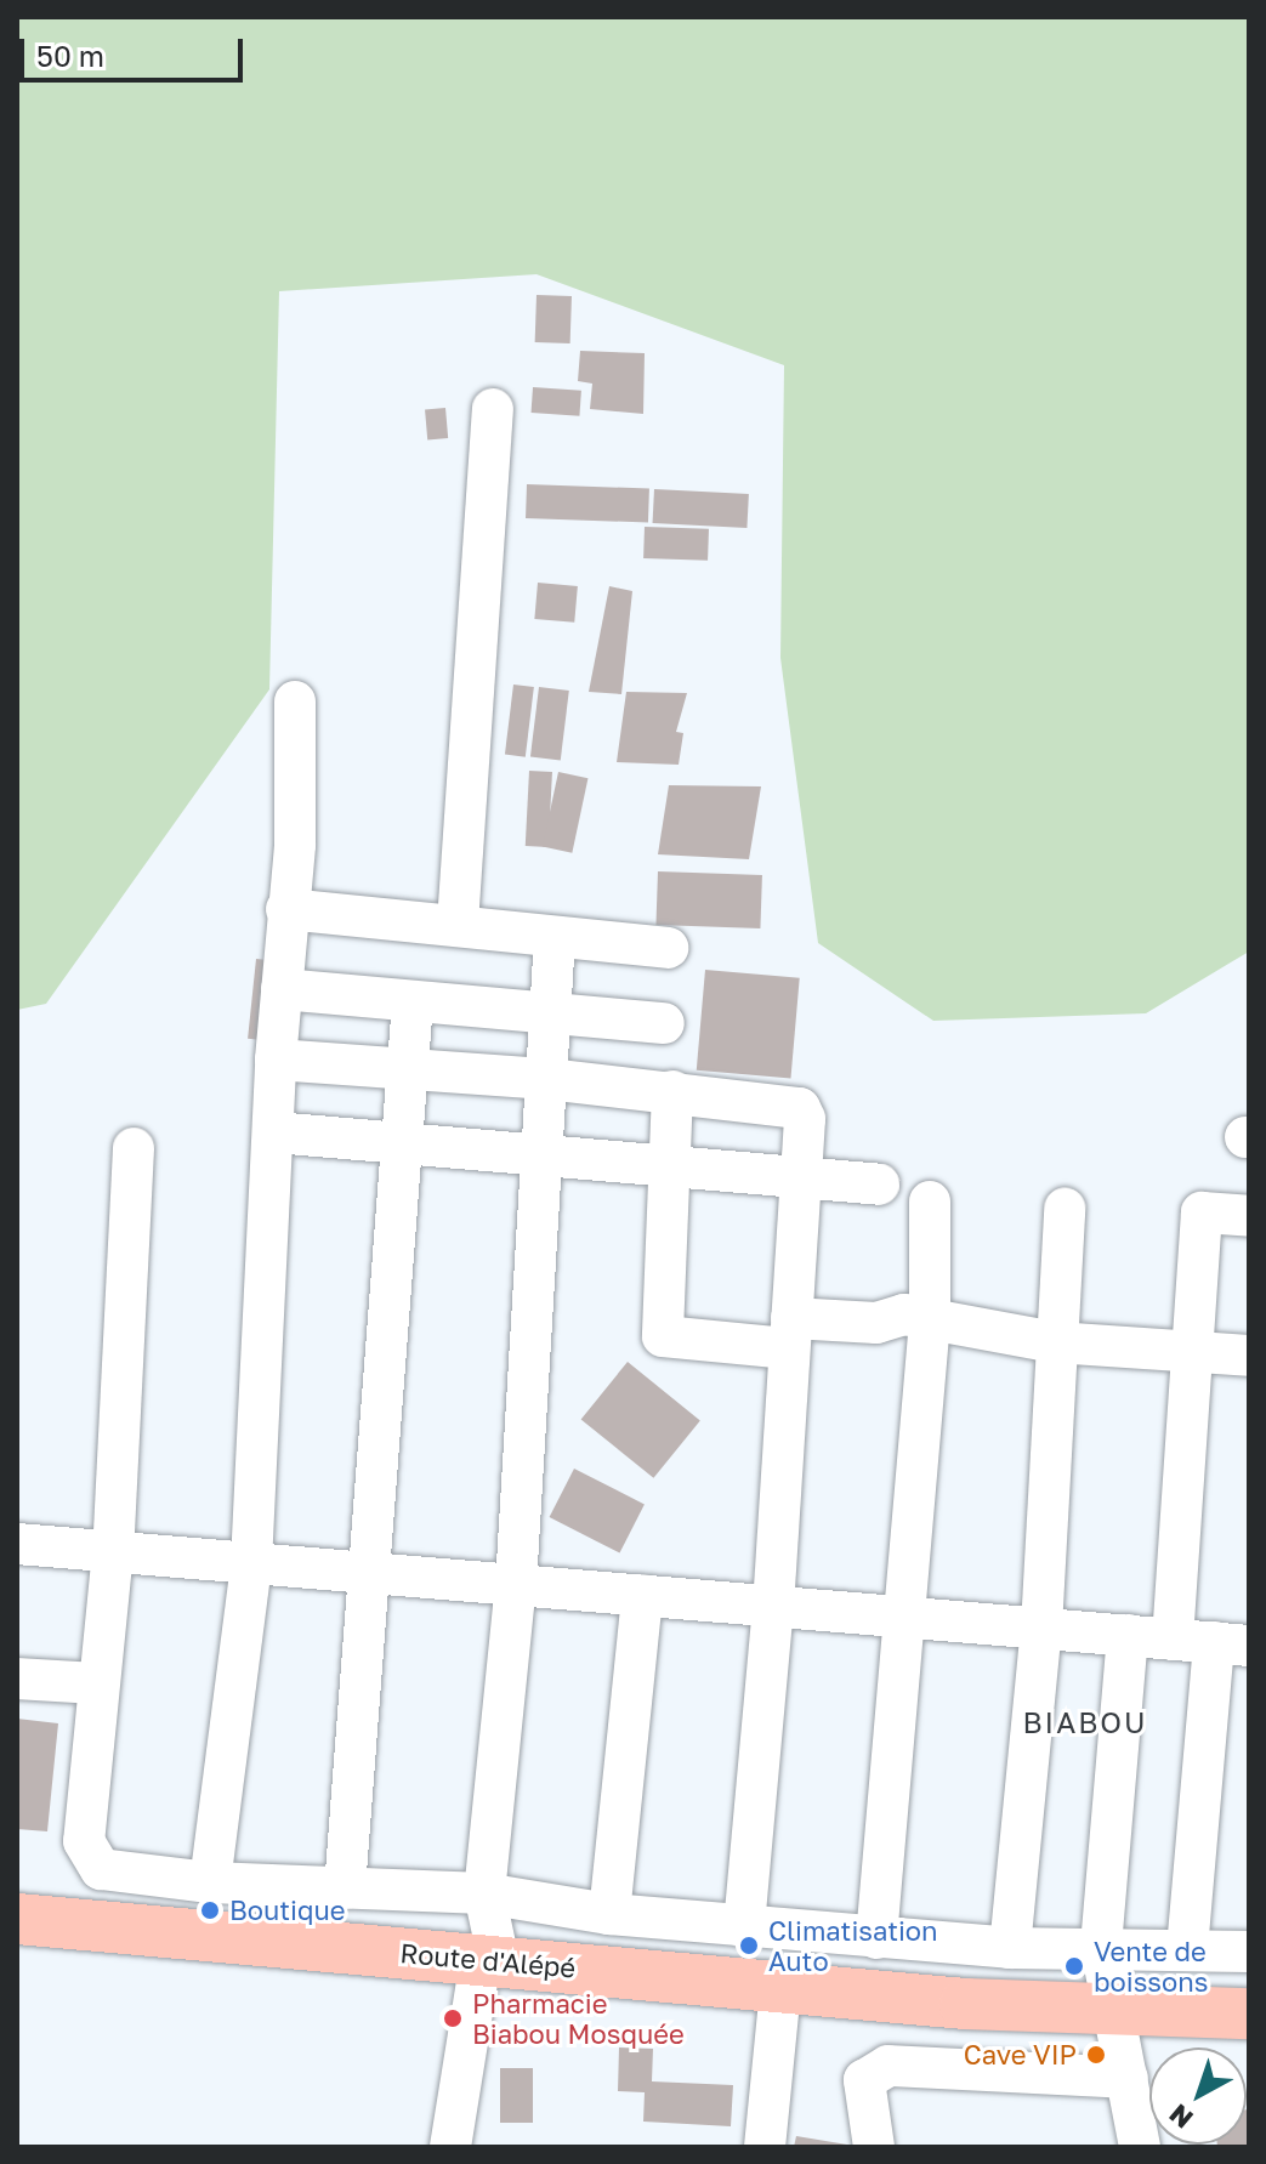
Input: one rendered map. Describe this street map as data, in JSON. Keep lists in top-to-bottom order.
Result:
{
  "streets": {
    "main road": ["Route d'Alépé"]
  },
  "districts": ["BIABOU"],
  "places": [
    "Boutique",
    "Climatisation Auto",
    "Vente de boissons",
    "Pharmacie Biabou Mosquée",
    "Cave VIP"
  ],
  "scale_bar": "50 m",
  "north": "bottom left"
}
